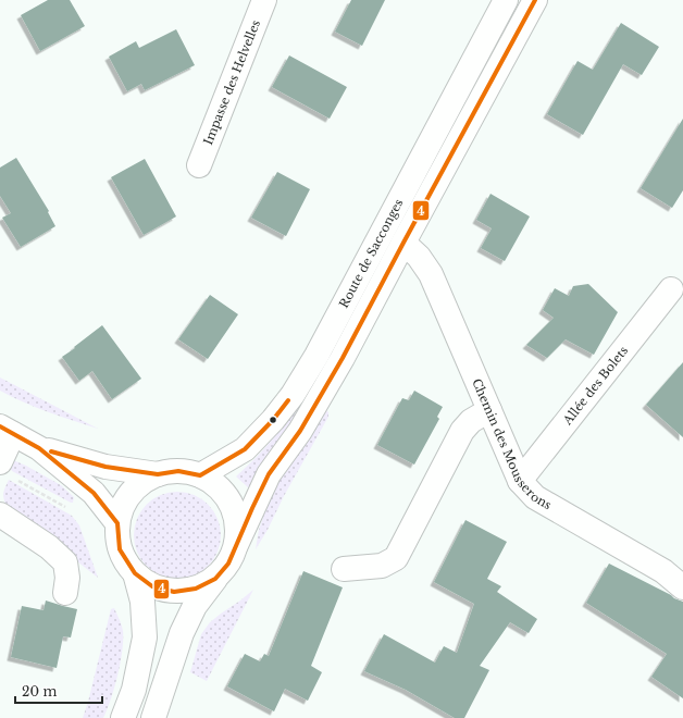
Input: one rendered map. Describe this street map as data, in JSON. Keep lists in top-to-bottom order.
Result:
{
  "streets": {
    "street": [
      "Impasse des Helvelles",
      "Route de Sacconges",
      "Allée des Bolets",
      "Chemin des Mousserons"
    ]
  },
  "crossings": [
    ["Route de Sacconges", "Chemin des Mousserons"],
    ["Allée des Bolets", "Chemin des Mousserons"]
  ],
  "lines": ["transit line 4"],
  "scale_bar": "20 m"
}
